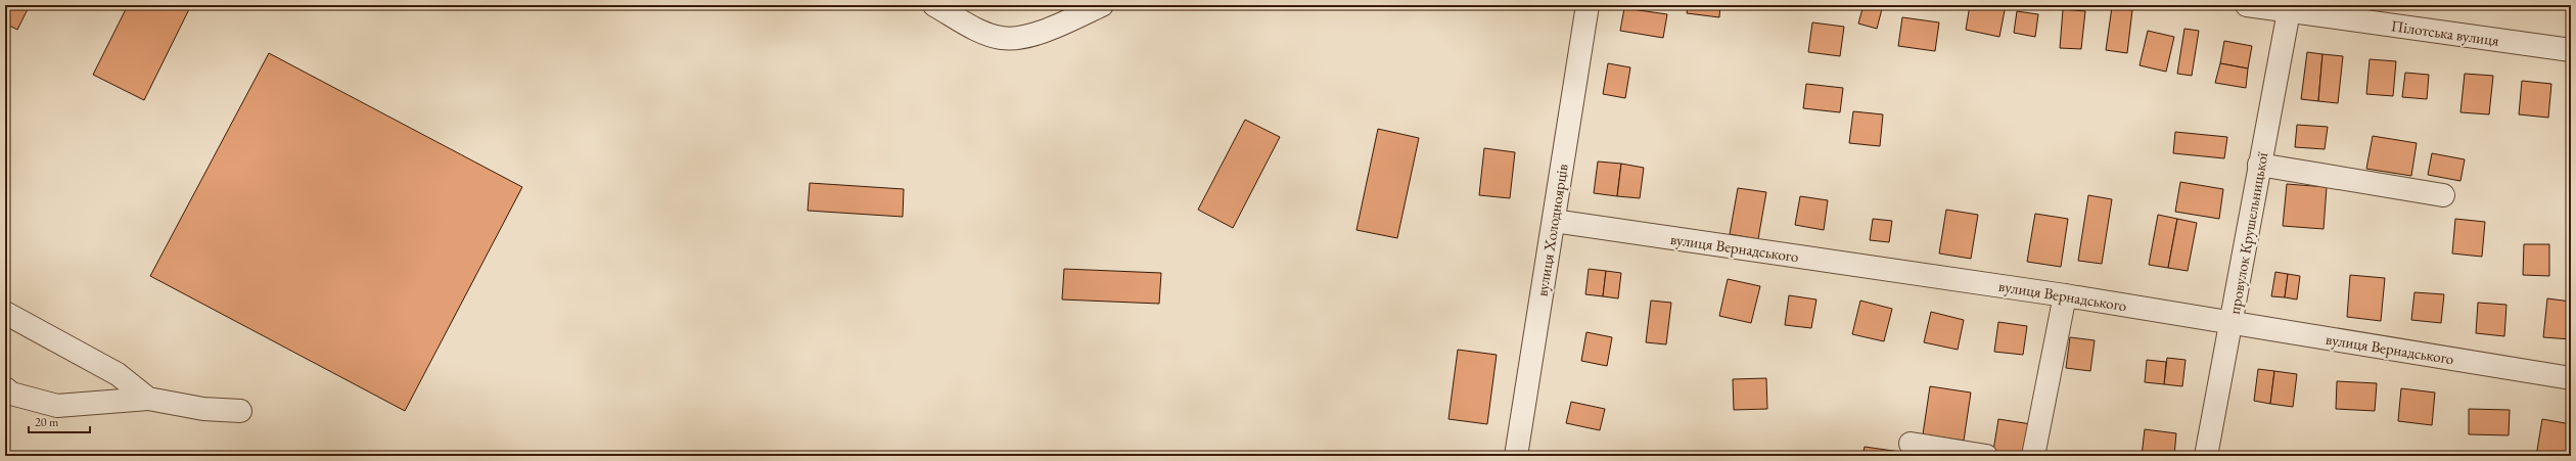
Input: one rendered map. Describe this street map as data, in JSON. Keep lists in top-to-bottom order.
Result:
{
  "streets": {
    "street": [
      "Пілотська вулиця",
      "вулиця Холодноярців",
      "провулок Крушельницької",
      "вулиця Вернадського"
    ]
  },
  "crossings": [
    ["Пілотська вулиця", "провулок Крушельницької"],
    ["вулиця Холодноярців", "вулиця Вернадського"],
    ["провулок Крушельницької", "вулиця Вернадського"]
  ],
  "scale_bar": "20 m"
}
